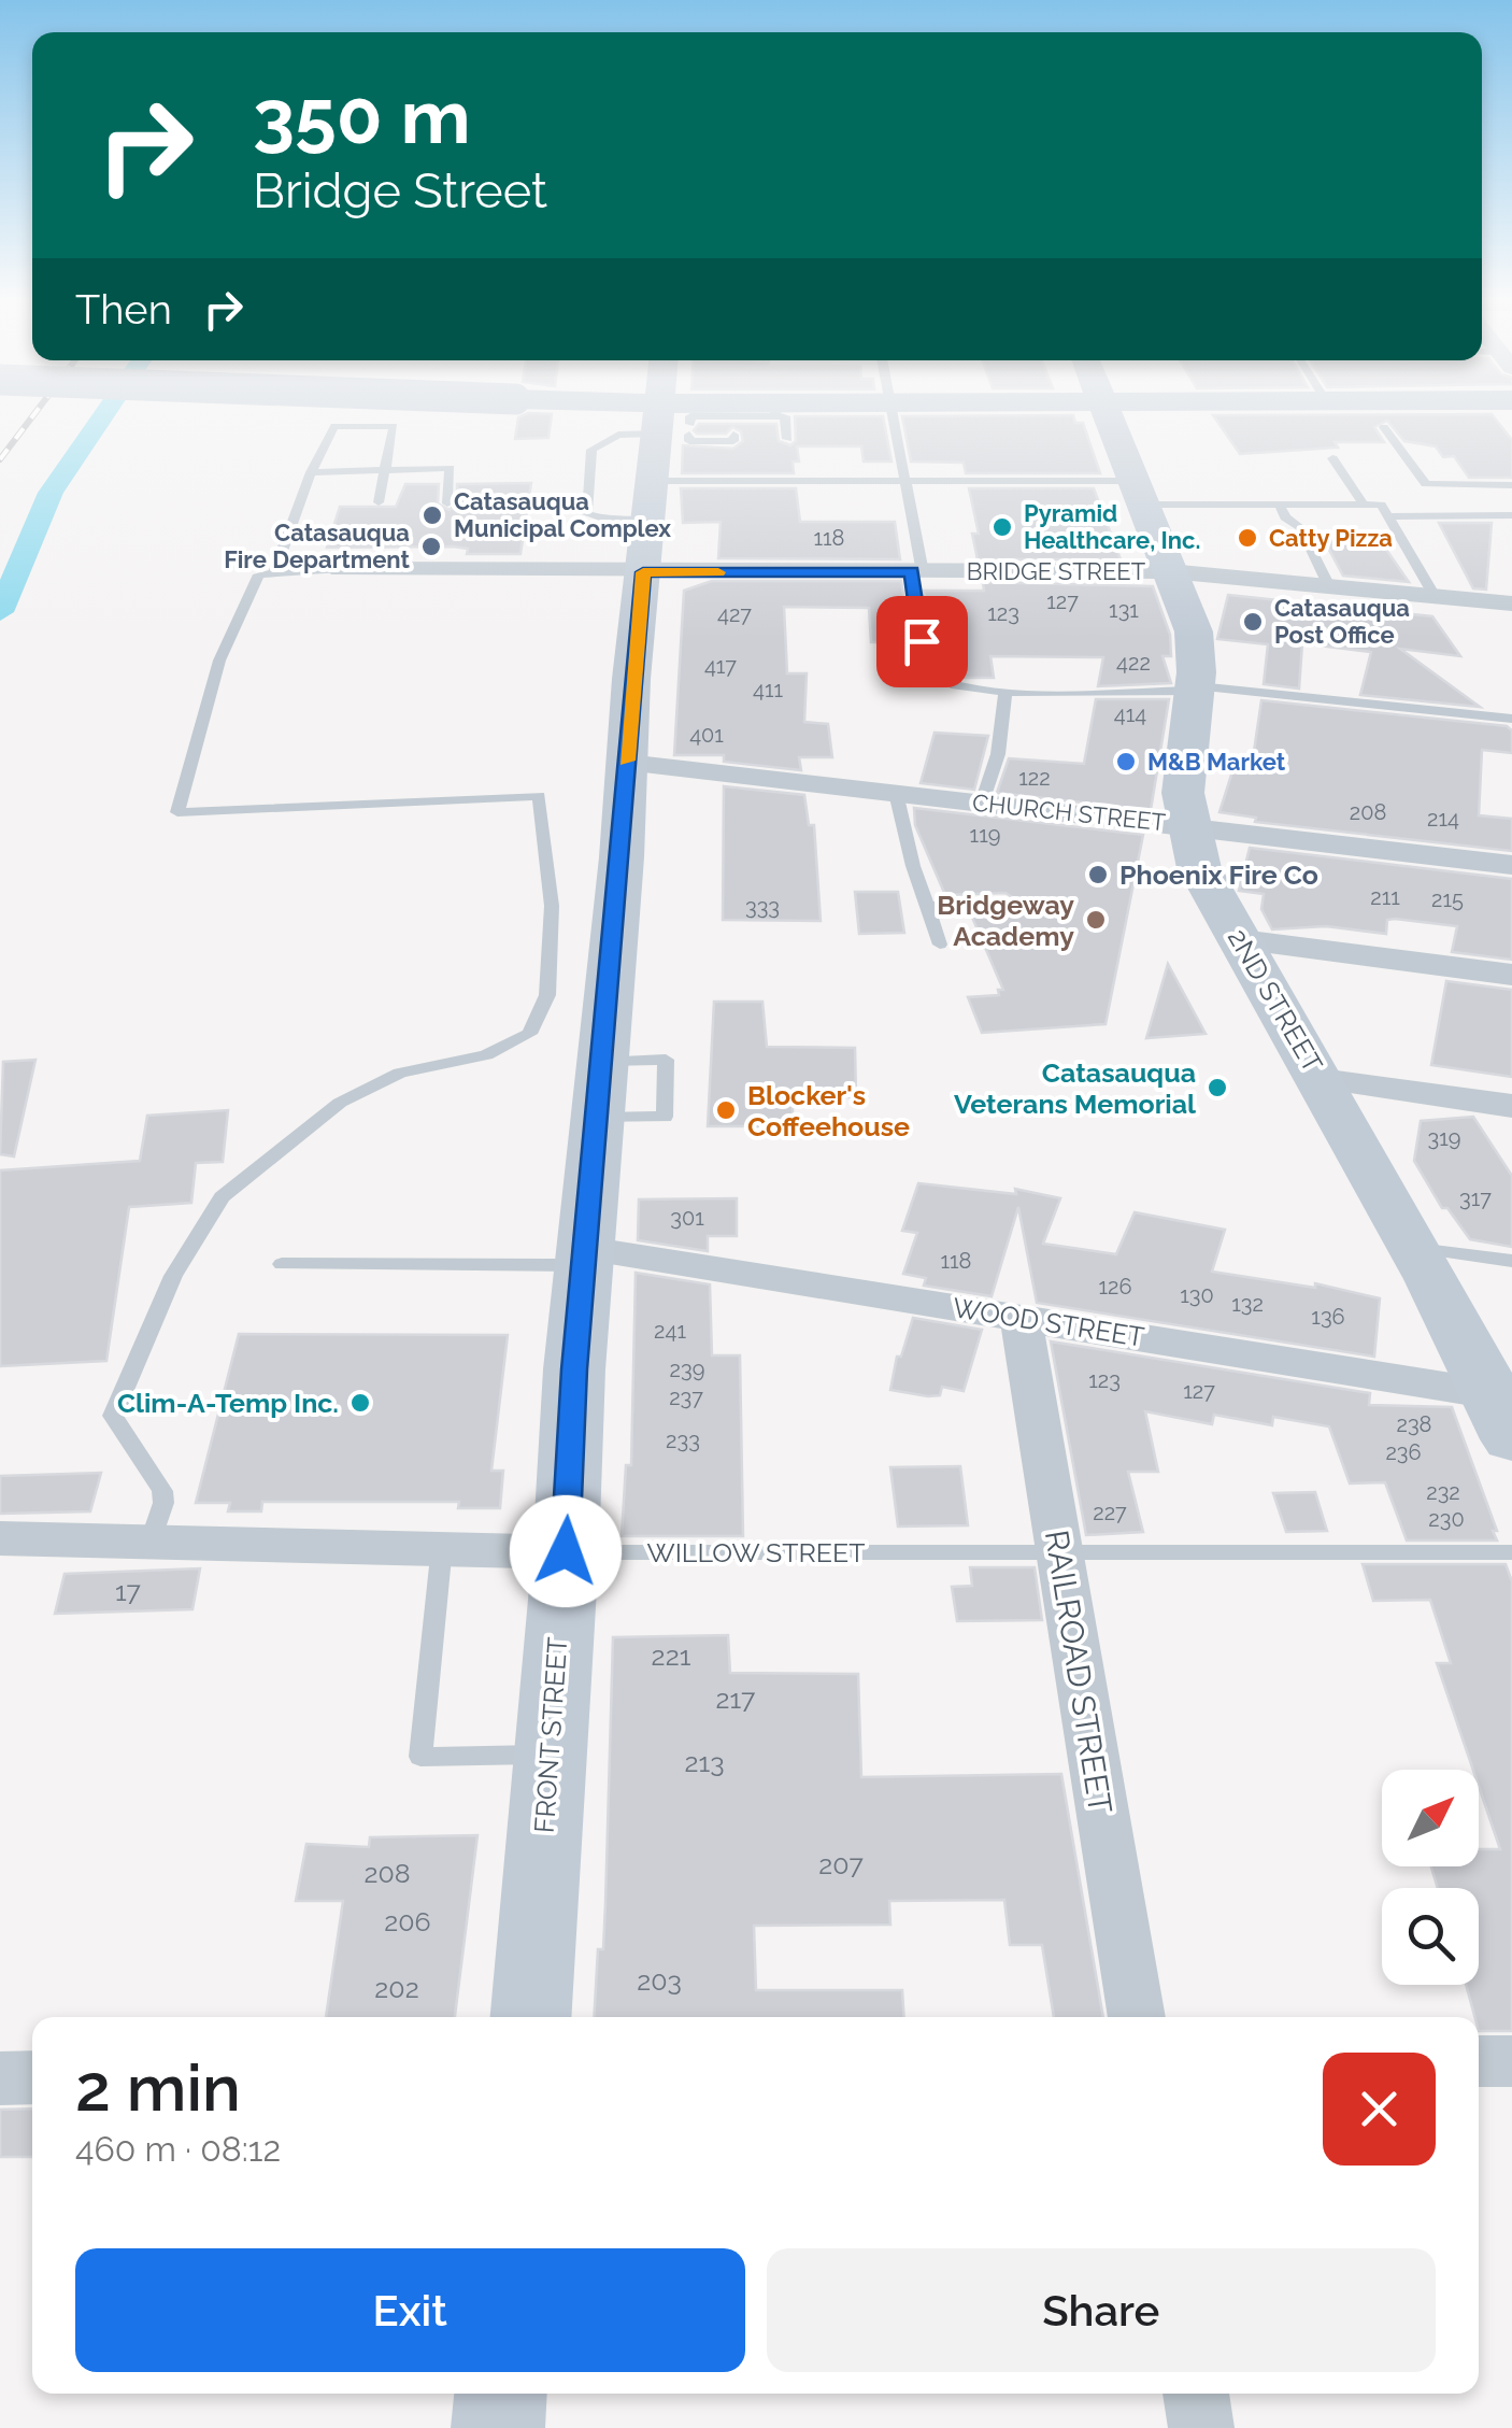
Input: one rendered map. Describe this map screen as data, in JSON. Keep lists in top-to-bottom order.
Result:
{
  "streets": {
    "main road": ["2ND STREET", "FRONT STREET"],
    "street": [
      "BRIDGE STREET",
      "CHURCH STREET",
      "WOOD STREET",
      "WILLOW STREET",
      "RAILROAD STREET"
    ]
  },
  "crossings": [
    ["BRIDGE STREET", "2ND STREET"],
    ["BRIDGE STREET", "FRONT STREET"],
    ["CHURCH STREET", "2ND STREET"],
    ["CHURCH STREET", "FRONT STREET"],
    ["2ND STREET", "WOOD STREET"],
    ["WOOD STREET", "RAILROAD STREET"],
    ["WOOD STREET", "FRONT STREET"],
    ["WILLOW STREET", "RAILROAD STREET"],
    ["WILLOW STREET", "FRONT STREET"]
  ],
  "places": [
    "Catasauqua Municipal Complex",
    "Pyramid Healthcare, Inc.",
    "Catty Pizza",
    "Catasauqua Fire Department",
    "Catasauqua Post Office",
    "M&B Market",
    "Phoenix Fire Co",
    "Bridgeway Academy",
    "Catasauqua Veterans Memorial",
    "Blocker's Coffeehouse",
    "Clim-A-Temp Inc."
  ],
  "house_numbers": [
    "118",
    "127",
    "131",
    "123",
    "427",
    "422",
    "417",
    "411",
    "414",
    "401",
    "122",
    "208",
    "214",
    "119",
    "211",
    "215",
    "333",
    "319",
    "317",
    "301",
    "118",
    "126",
    "130",
    "132",
    "136",
    "241",
    "239",
    "123",
    "127",
    "237",
    "238",
    "233",
    "236",
    "232",
    "227",
    "230",
    "17",
    "221",
    "217",
    "213",
    "207",
    "208",
    "206",
    "203",
    "202"
  ],
  "north": "top right",
  "page": {
    "turn": ["350 m", "Bridge Street"],
    "then": "Then",
    "heading": ["2 min", "460 m · 08:12"],
    "buttons": ["Exit", "Share"]
  }
}
